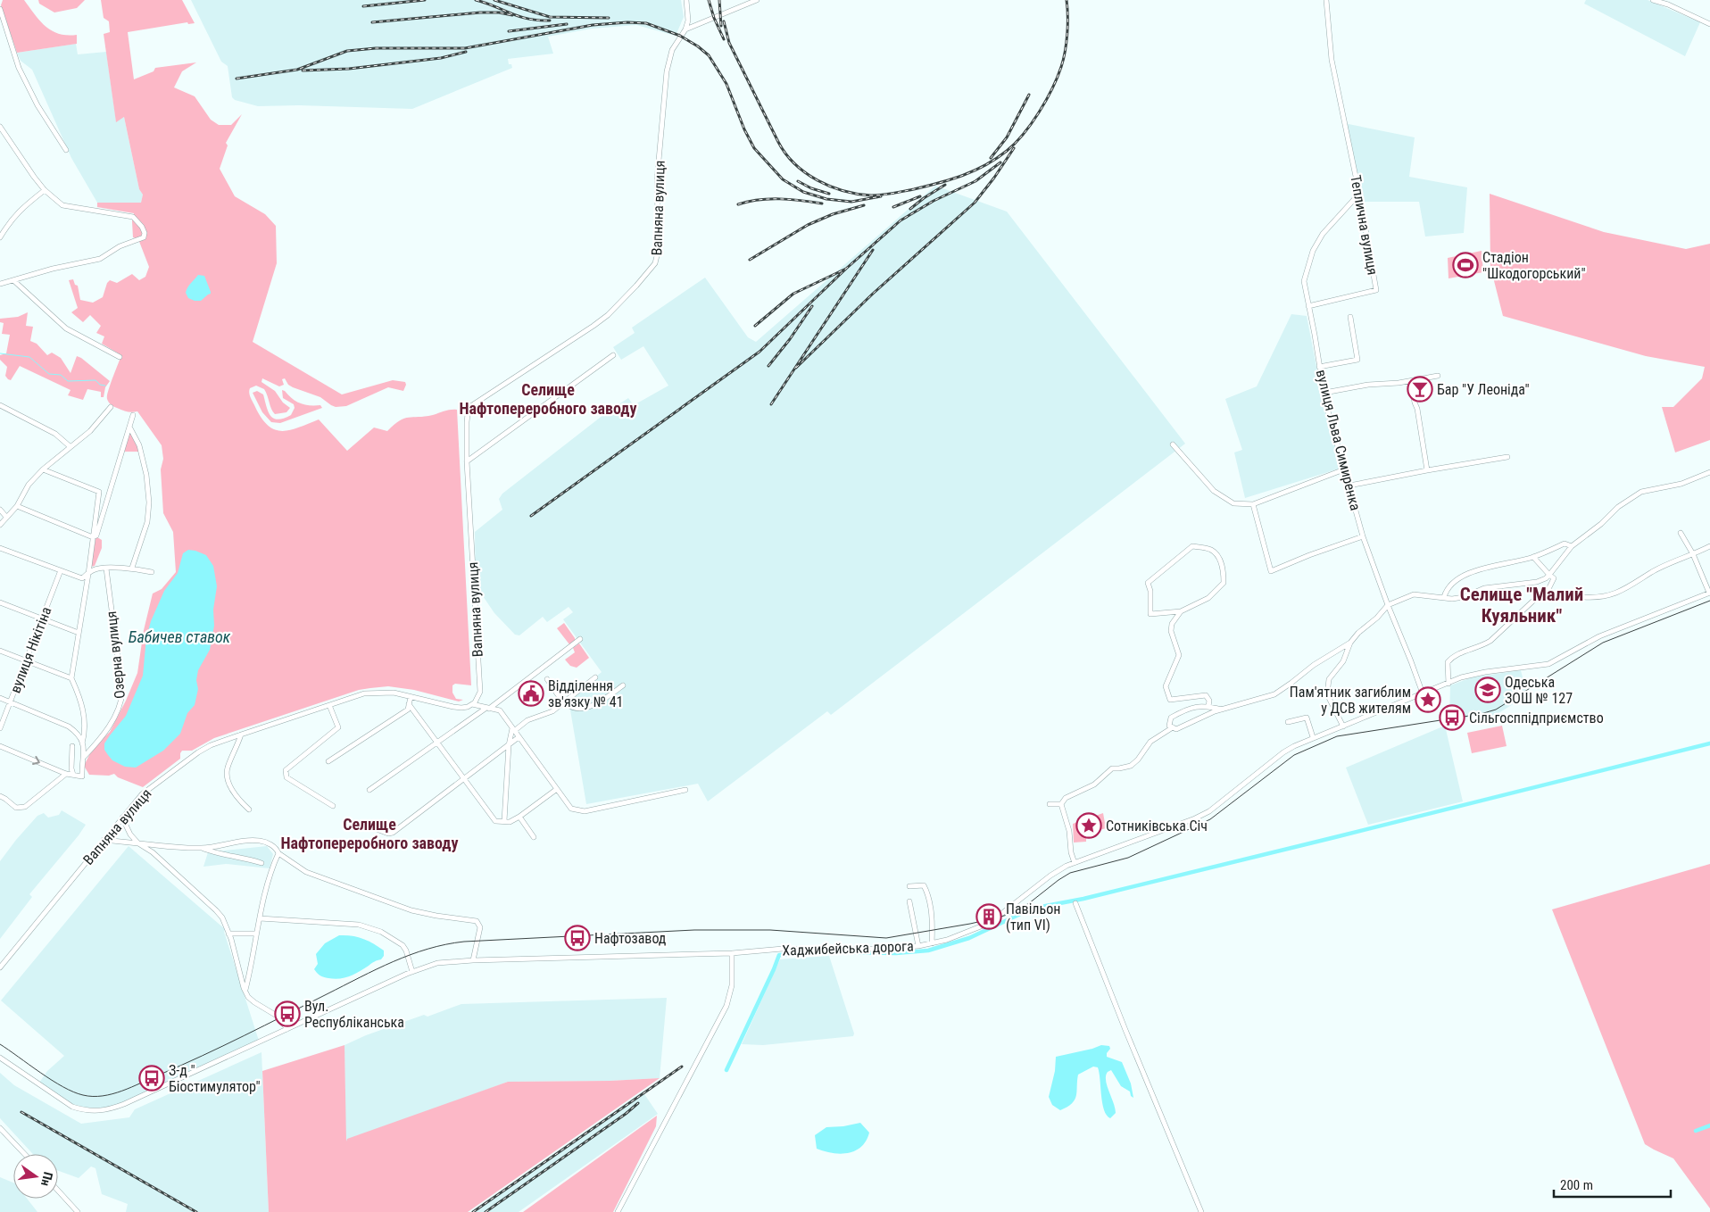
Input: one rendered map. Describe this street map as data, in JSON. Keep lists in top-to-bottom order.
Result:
{
  "streets": {
    "street": [
      "Вапняна вулиця",
      "Теплична вулиця",
      "вулиця Льва Симиренка",
      "вулиця Нікітіна",
      "Озерна вулиця",
      "Хаджибейська дорога"
    ]
  },
  "crossings": [
    ["Теплична вулиця", "вулиця Льва Симиренка"],
    ["вулиця Льва Симиренка", "Хаджибейська дорога"]
  ],
  "districts": ["Селище Нафтопереробного заводу", "Селище \"Малий Куяльник\"", "Селище Нафтопереробного заводу"],
  "water": ["Бабичев ставок"],
  "places": {
    "sports": ["Стадіон \"Шкодогорський\""],
    "bar": ["Бар \"У Леоніда\""],
    "school or university": ["Одеська ЗОШ № 127"],
    "public building": ["Відділення зв'язку № 41"],
    "place": ["Пам'ятник загиблим у ДСВ жителям", "Сотниківська Січ"],
    "bus stop": [
      "Сільгосппідприємство",
      "Нафтозавод",
      "Вул. Республіканська",
      "З-д \" Біостимулятор\""
    ],
    "building": ["Павільон (тип VI)"]
  },
  "scale_bar": "200 m",
  "north": "right"
}
